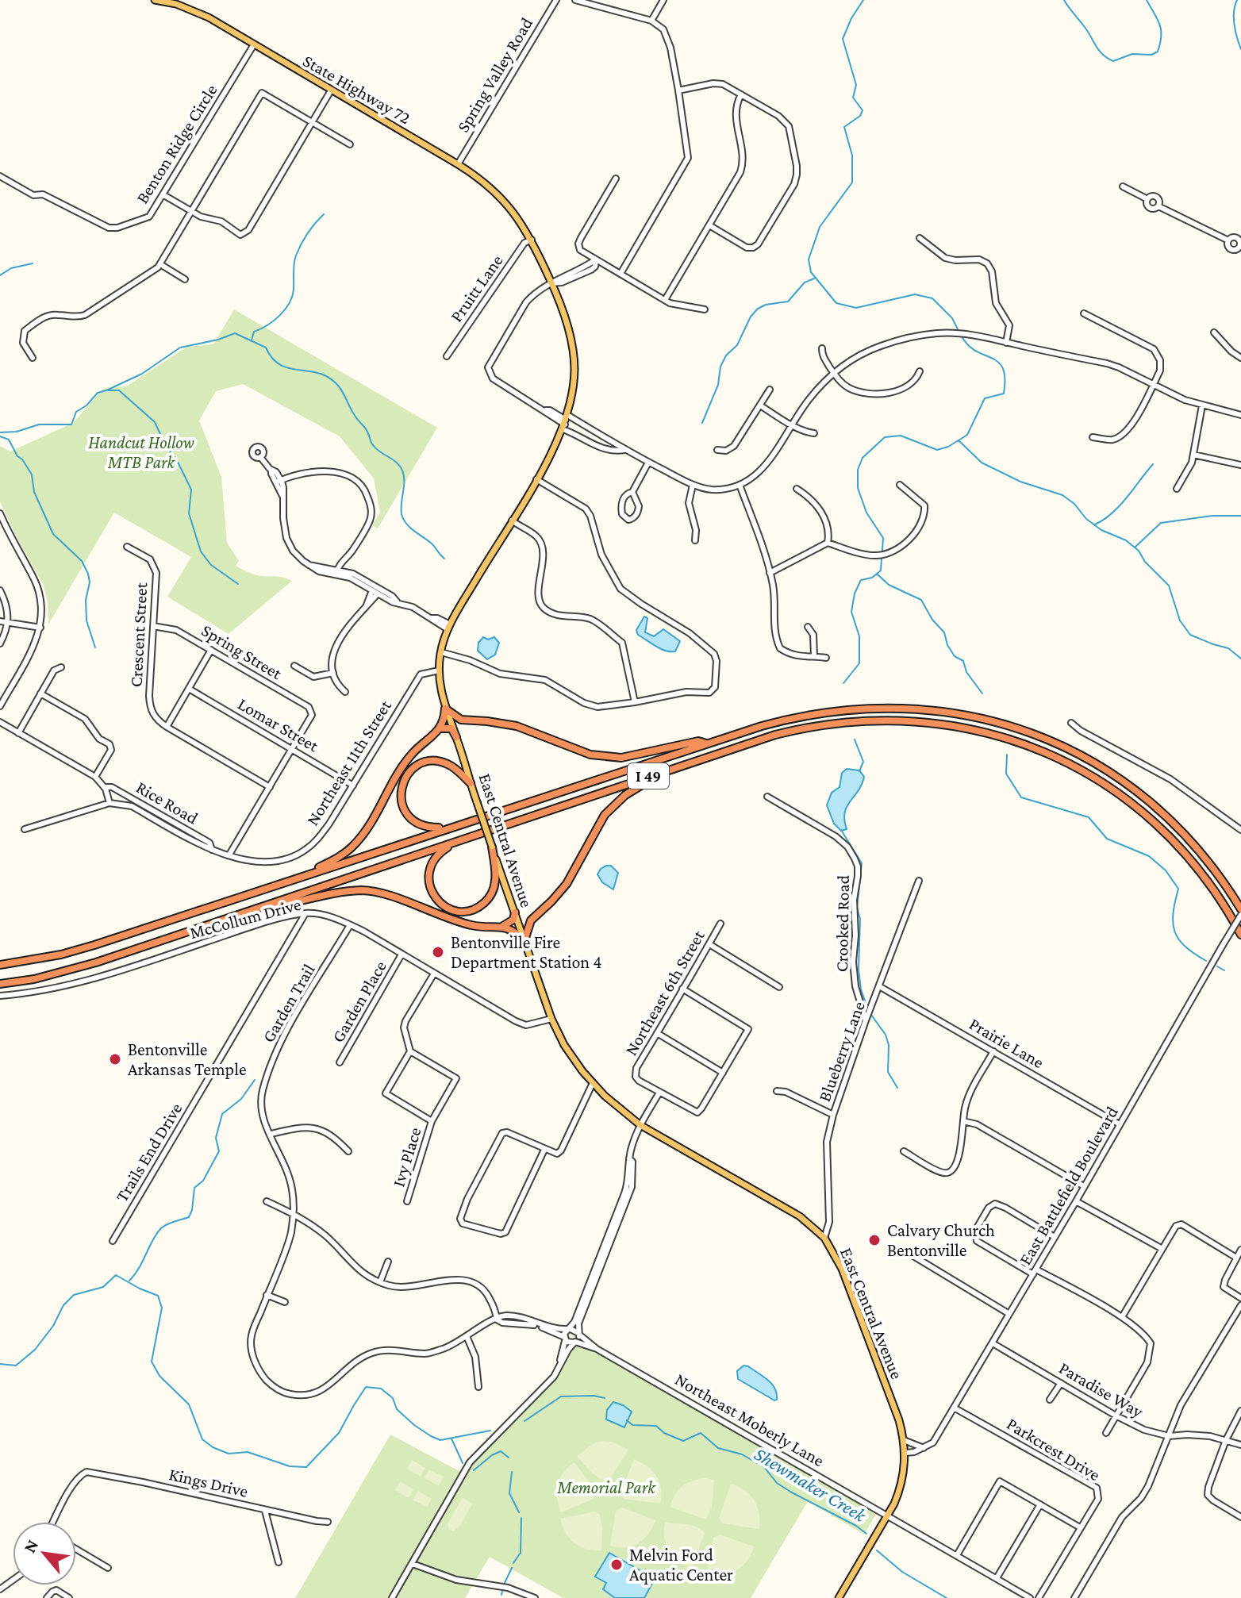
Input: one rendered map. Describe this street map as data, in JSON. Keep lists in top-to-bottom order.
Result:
{
  "streets": {
    "highway": ["I 49"],
    "main road": ["State Highway 72", "East Central Avenue"],
    "street": [
      "Spring Valley Road",
      "Benton Ridge Circle",
      "Pruitt Lane",
      "Crescent Street",
      "Spring Street",
      "Lomar Street",
      "Northeast 11th Street",
      "Rice Road",
      "McCollum Drive",
      "Crooked Road",
      "Northeast 6th Street",
      "Garden Place",
      "Garden Trail",
      "Prairie Lane",
      "Blueberry Lane",
      "Trails End Drive",
      "Ivy Place",
      "East Battlefield Boulevard",
      "Paradise Way",
      "Northeast Moberly Lane",
      "Parkcrest Drive",
      "Kings Drive"
    ]
  },
  "crossings": [
    ["Spring Valley Road", "State Highway 72"],
    ["State Highway 72", "Benton Ridge Circle"],
    ["State Highway 72", "East Central Avenue"],
    ["Pruitt Lane", "East Central Avenue"],
    ["Crescent Street", "Spring Street"],
    ["Spring Street", "Lomar Street"],
    ["Lomar Street", "Northeast 11th Street"],
    ["Northeast 11th Street", "Rice Road"],
    ["Northeast 11th Street", "East Central Avenue"],
    ["East Central Avenue", "McCollum Drive"],
    ["East Central Avenue", "Blueberry Lane"],
    ["East Central Avenue", "Northeast Moberly Lane"],
    ["McCollum Drive", "Garden Place"],
    ["McCollum Drive", "Garden Trail"],
    ["McCollum Drive", "Trails End Drive"],
    ["Crooked Road", "Blueberry Lane"],
    ["Prairie Lane", "Blueberry Lane"],
    ["Prairie Lane", "East Battlefield Boulevard"],
    ["East Battlefield Boulevard", "Paradise Way"],
    ["East Battlefield Boulevard", "Parkcrest Drive"]
  ],
  "water": ["Shewmaker Creek"],
  "parks": ["Handcut Hollow MTB Park", "Memorial Park"],
  "places": [
    "Bentonville Fire Department Station 4",
    "Bentonville Arkansas Temple",
    "Calvary Church Bentonville",
    "Melvin Ford Aquatic Center"
  ],
  "north": "top left"
}
